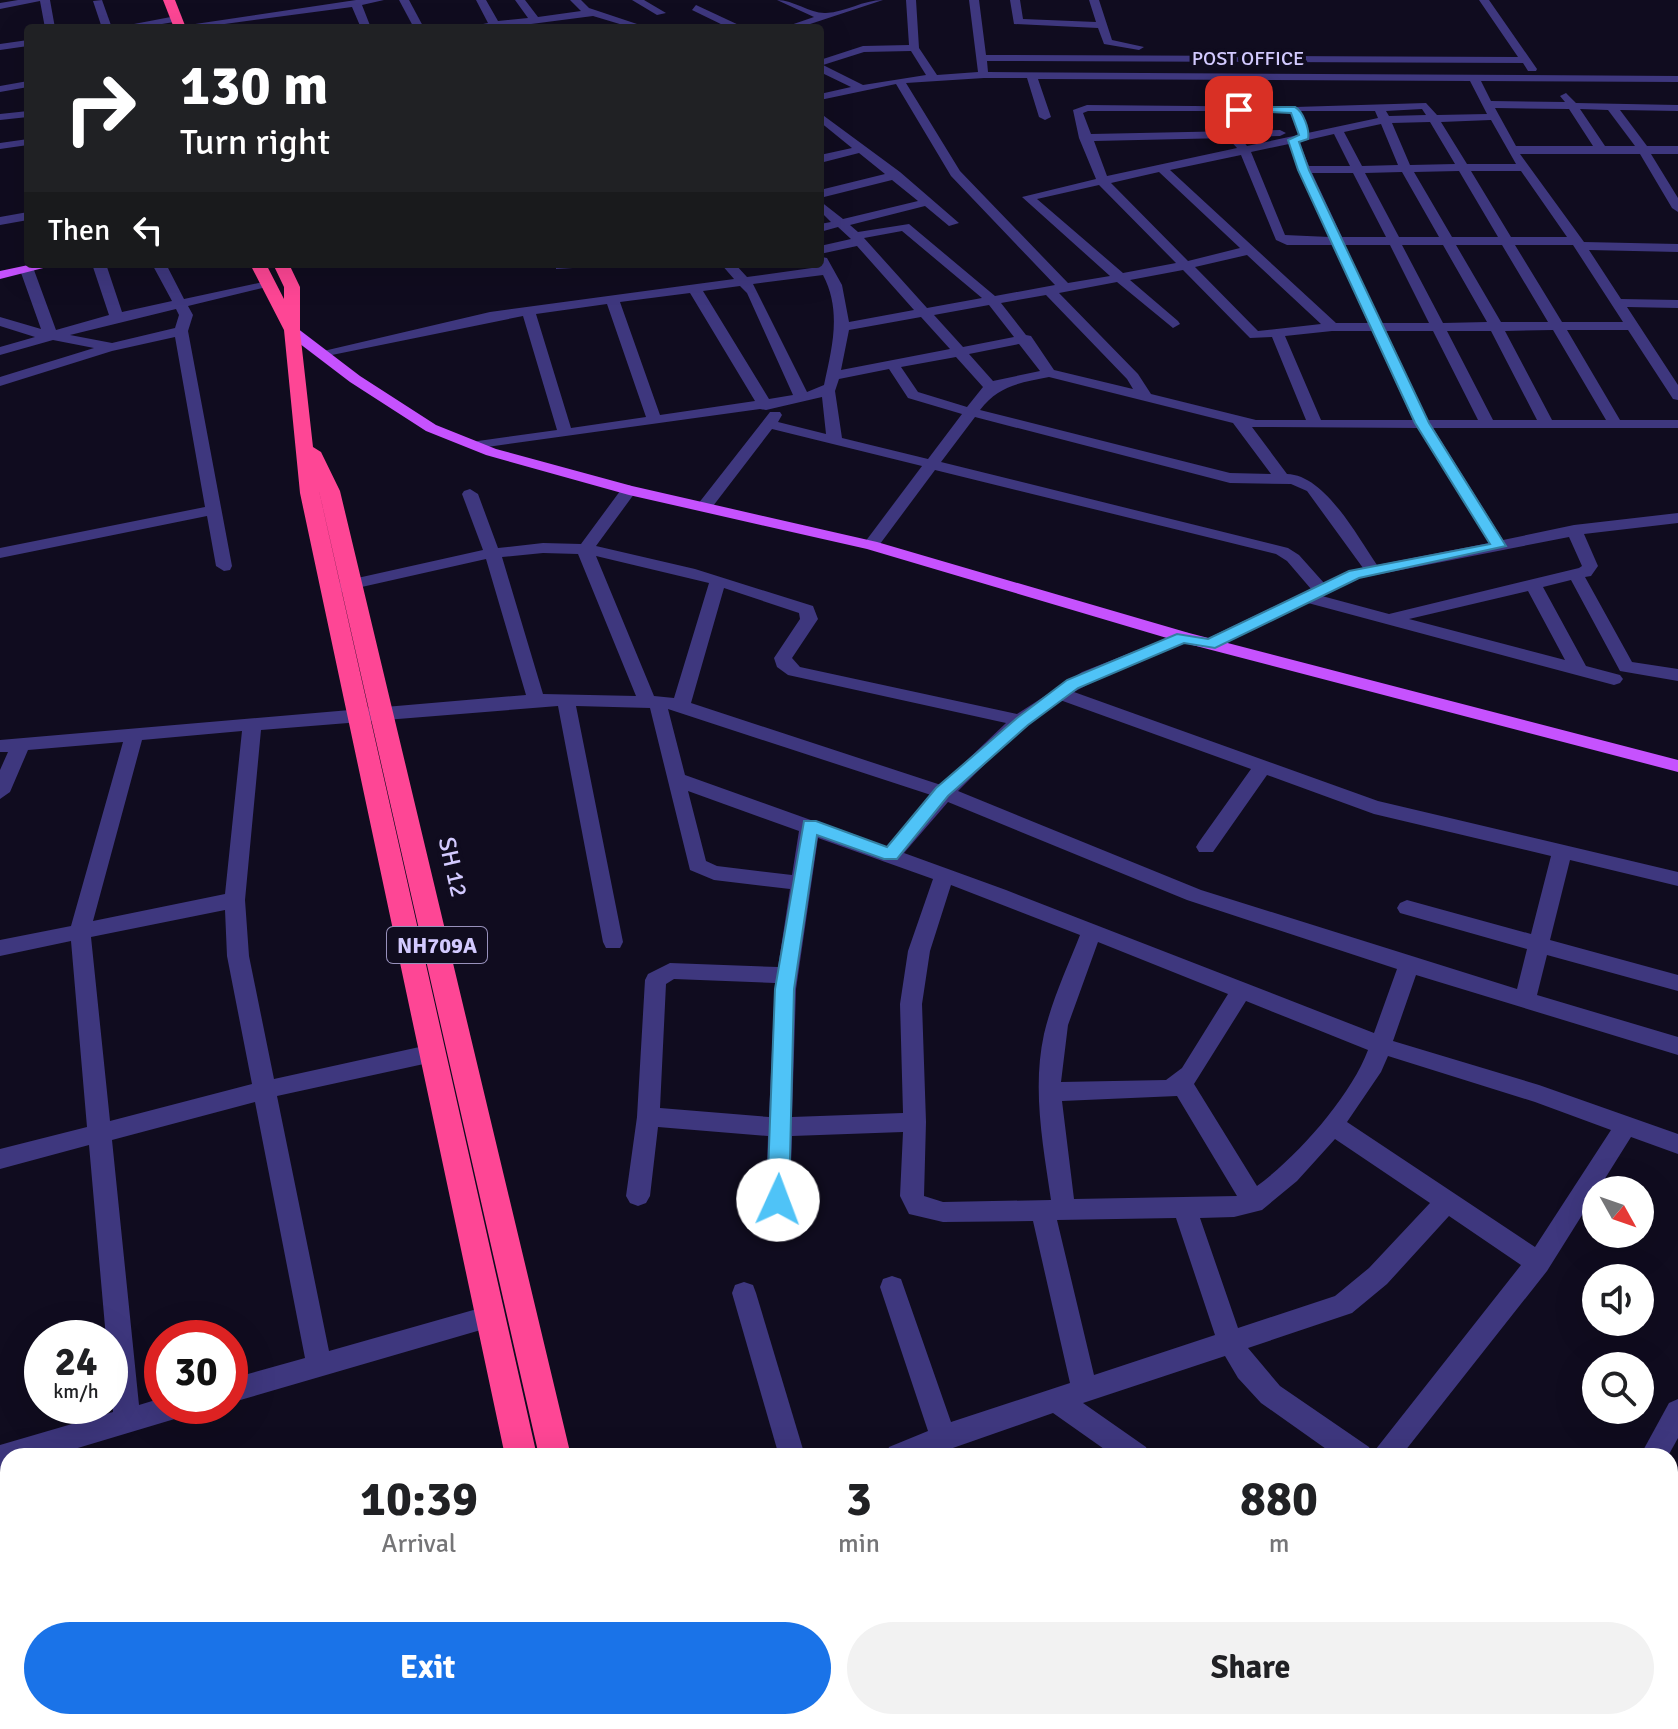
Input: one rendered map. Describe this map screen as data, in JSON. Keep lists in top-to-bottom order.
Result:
{
  "streets": {
    "highway": ["SH 12", "NH709A"],
    "street": ["POST OFFICE"]
  },
  "north": "bottom right",
  "page": {
    "turn": ["130 m", "Turn right"],
    "then": "Then",
    "speed": "24 km/h",
    "limit": "30",
    "eta": [
      "10:39",
      "Arrival",
      "3",
      "min",
      "880",
      "m"
    ],
    "buttons": ["Exit", "Share"]
  }
}
